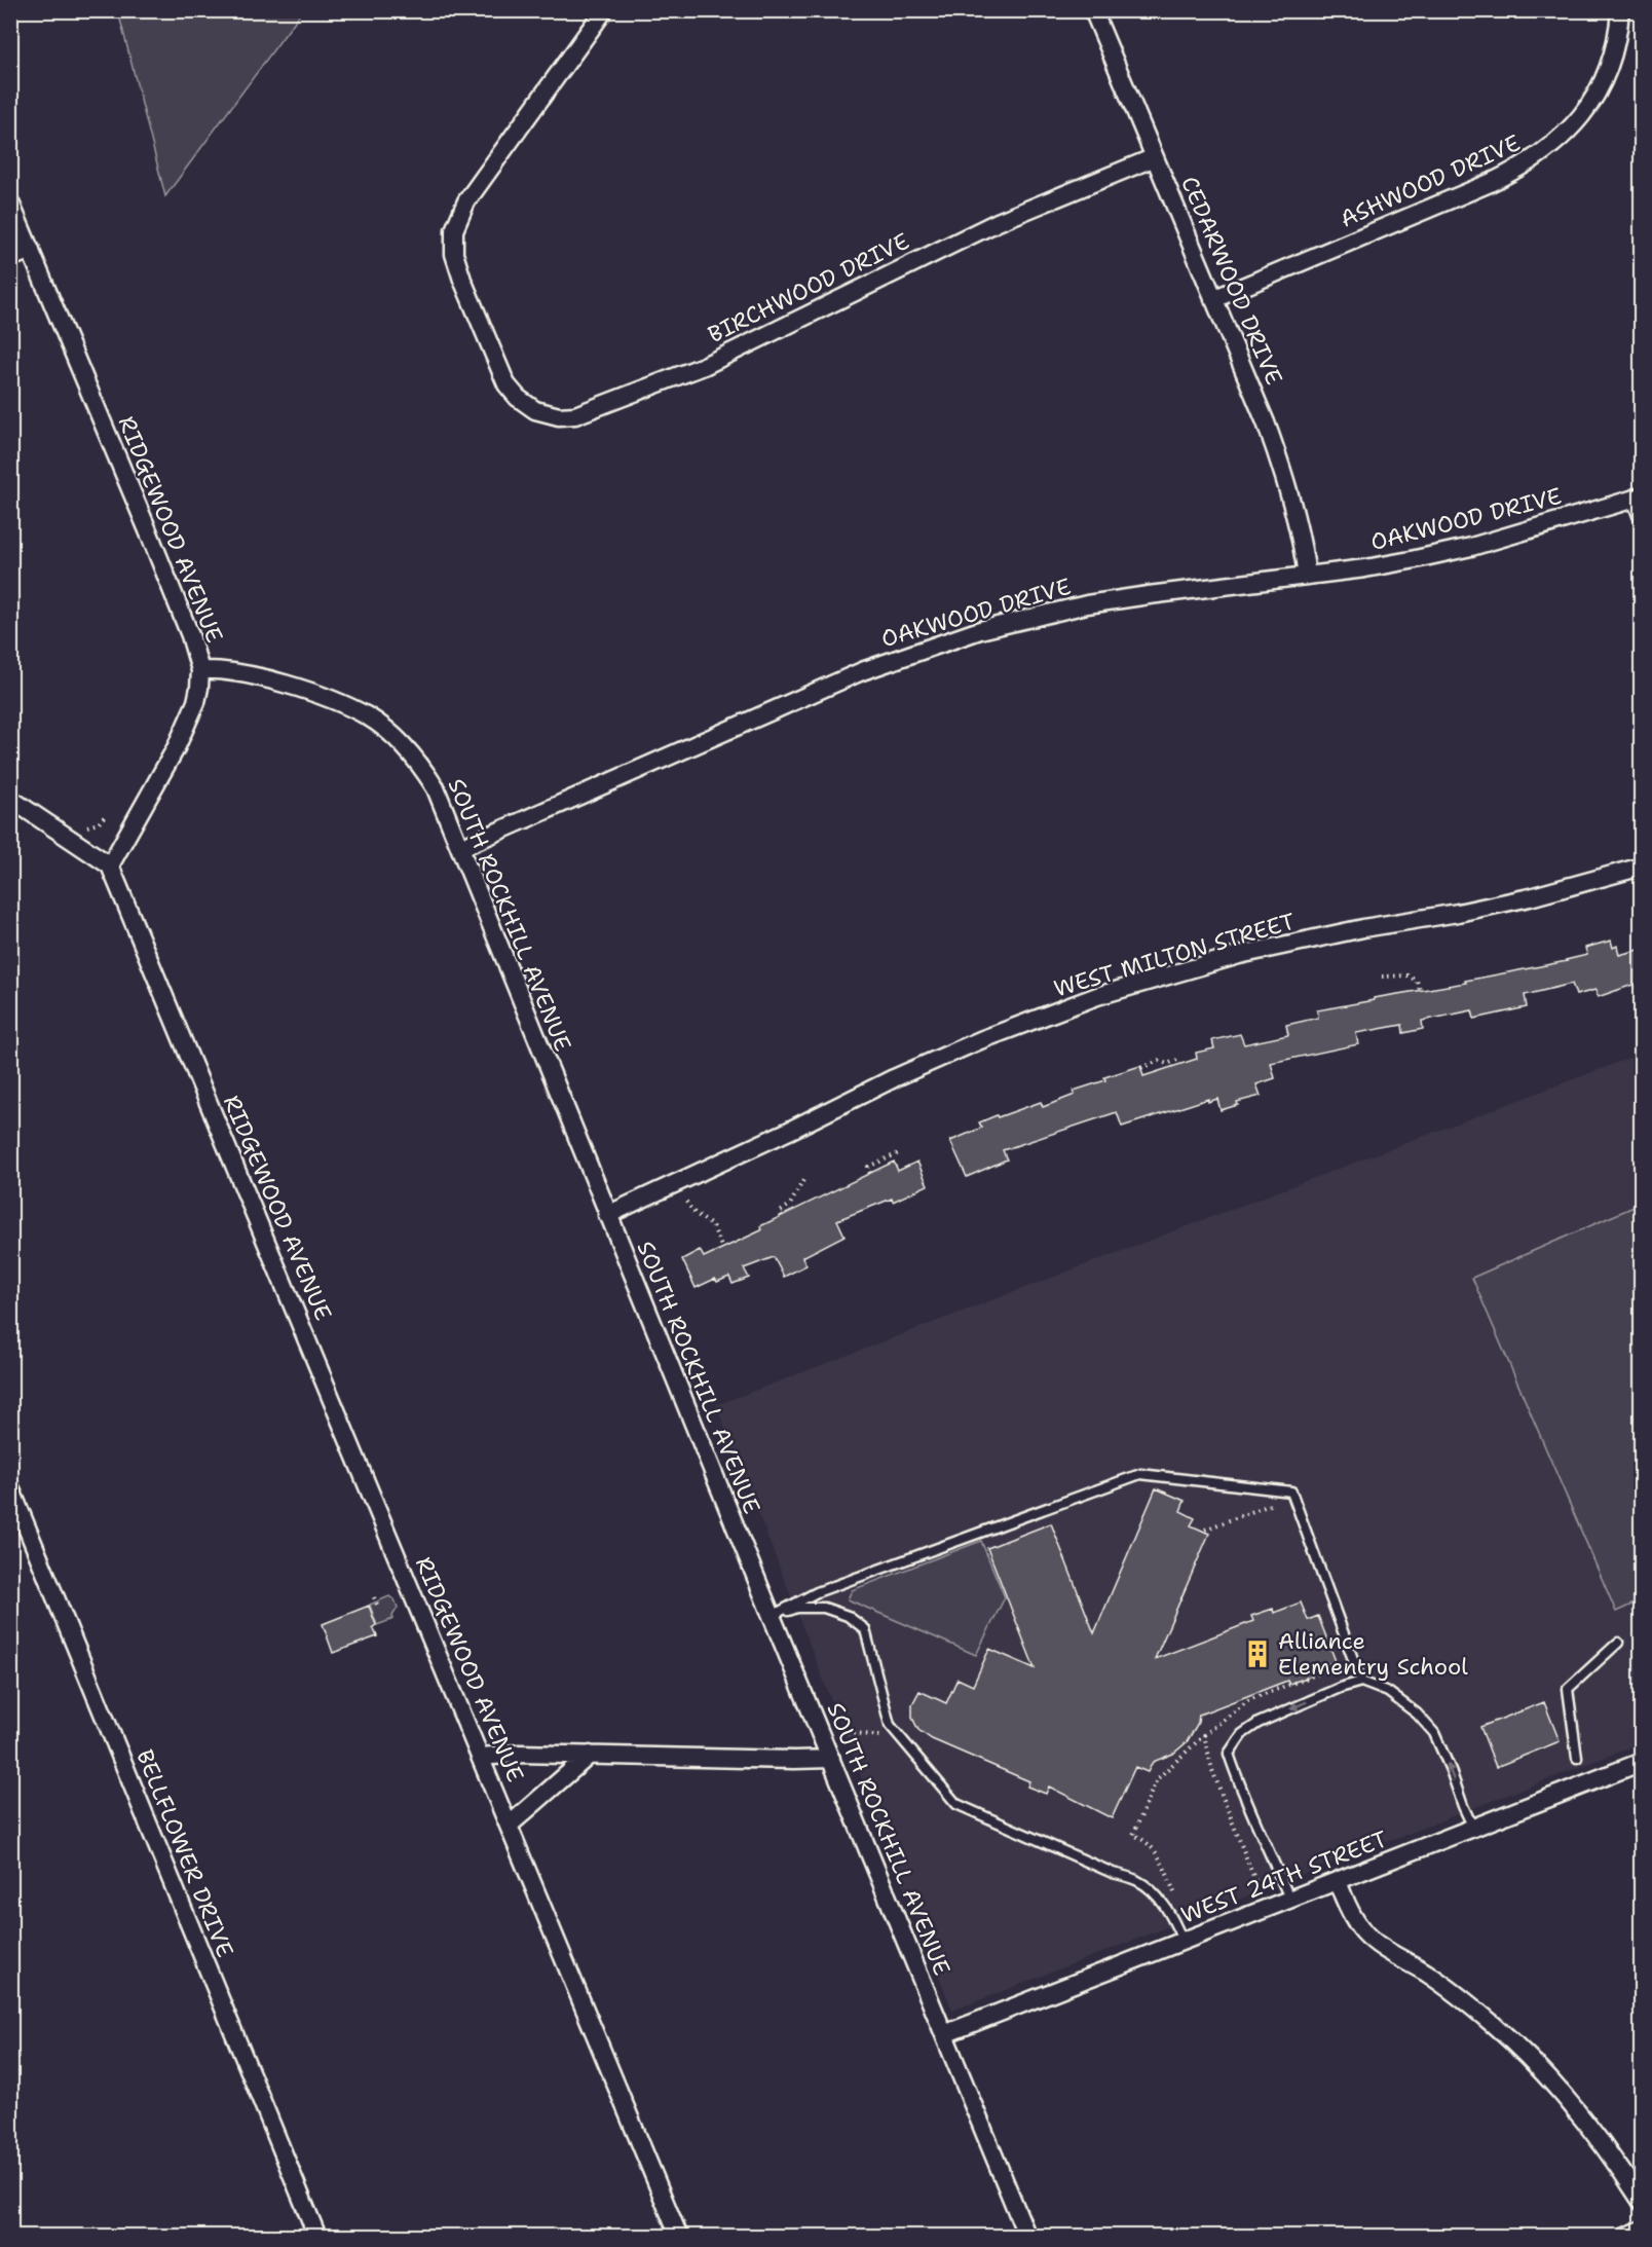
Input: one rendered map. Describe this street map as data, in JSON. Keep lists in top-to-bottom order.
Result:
{
  "streets": {
    "street": [
      "ASHWOOD DRIVE",
      "CEDARWOOD DRIVE",
      "BIRCHWOOD DRIVE",
      "OAKWOOD DRIVE",
      "RIDGEWOOD AVENUE",
      "SOUTH ROCKHILL AVENUE",
      "WEST MILTON STREET",
      "BELLFLOWER DRIVE",
      "WEST 24TH STREET"
    ]
  },
  "crossings": [
    ["ASHWOOD DRIVE", "CEDARWOOD DRIVE"],
    ["CEDARWOOD DRIVE", "BIRCHWOOD DRIVE"],
    ["CEDARWOOD DRIVE", "OAKWOOD DRIVE"],
    ["OAKWOOD DRIVE", "SOUTH ROCKHILL AVENUE"],
    ["RIDGEWOOD AVENUE", "SOUTH ROCKHILL AVENUE"],
    ["SOUTH ROCKHILL AVENUE", "WEST MILTON STREET"],
    ["SOUTH ROCKHILL AVENUE", "WEST 24TH STREET"]
  ],
  "places": {
    "building": ["Alliance Elementry School"]
  }
}
